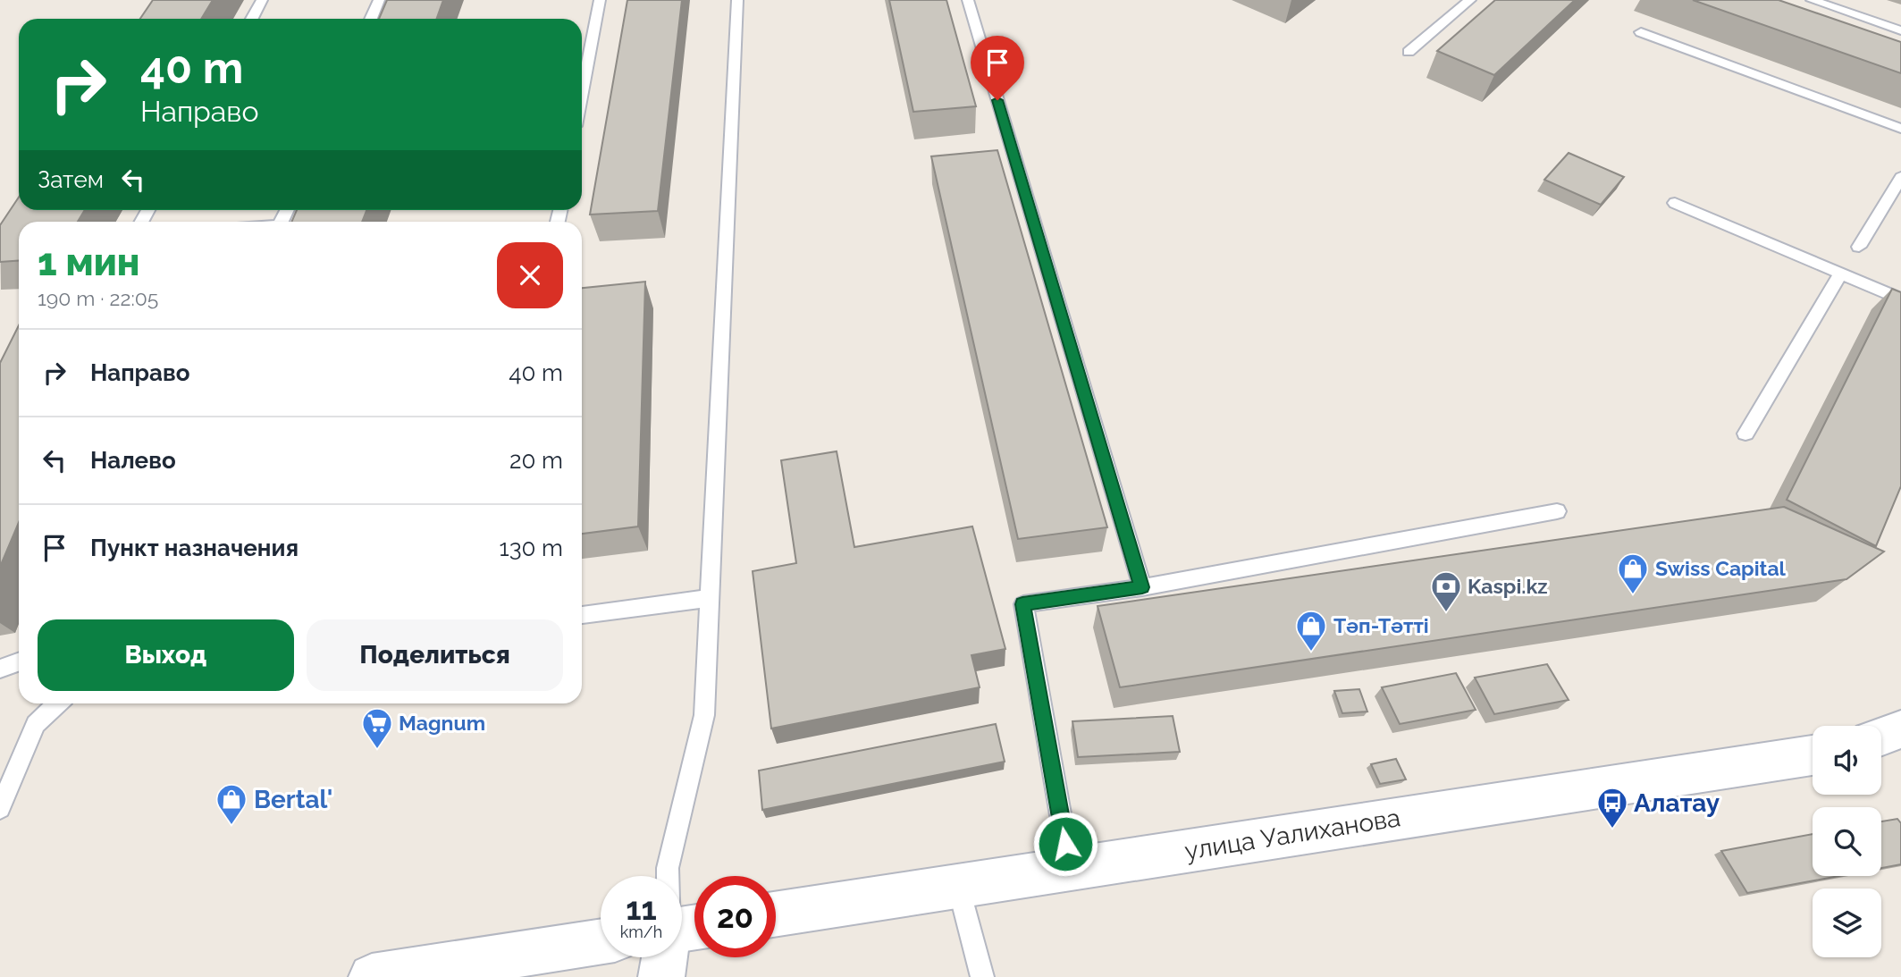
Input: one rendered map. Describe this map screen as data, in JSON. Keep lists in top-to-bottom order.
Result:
{
  "streets": {
    "main road": ["улица Уалиханова"]
  },
  "places": {
    "shop": ["Swiss Capital", "Тәп-Тәтті", "Bertal'"],
    "bank": ["Kaspi.kz"],
    "supermarket": ["Magnum"],
    "bus stop": ["Алатау"]
  },
  "page": {
    "turn": ["40 m", "Направо"],
    "then": "Затем",
    "heading": ["1 мин", "190 m · 22:05"],
    "list": [
      {
        "name": "Направо",
        "value": "40 m"
      },
      {
        "name": "Налево",
        "value": "20 m"
      },
      {
        "name": "Пункт назначения",
        "value": "130 m"
      }
    ],
    "buttons": ["Выход", "Поделиться"],
    "speed": "11 km/h",
    "limit": "20"
  }
}
